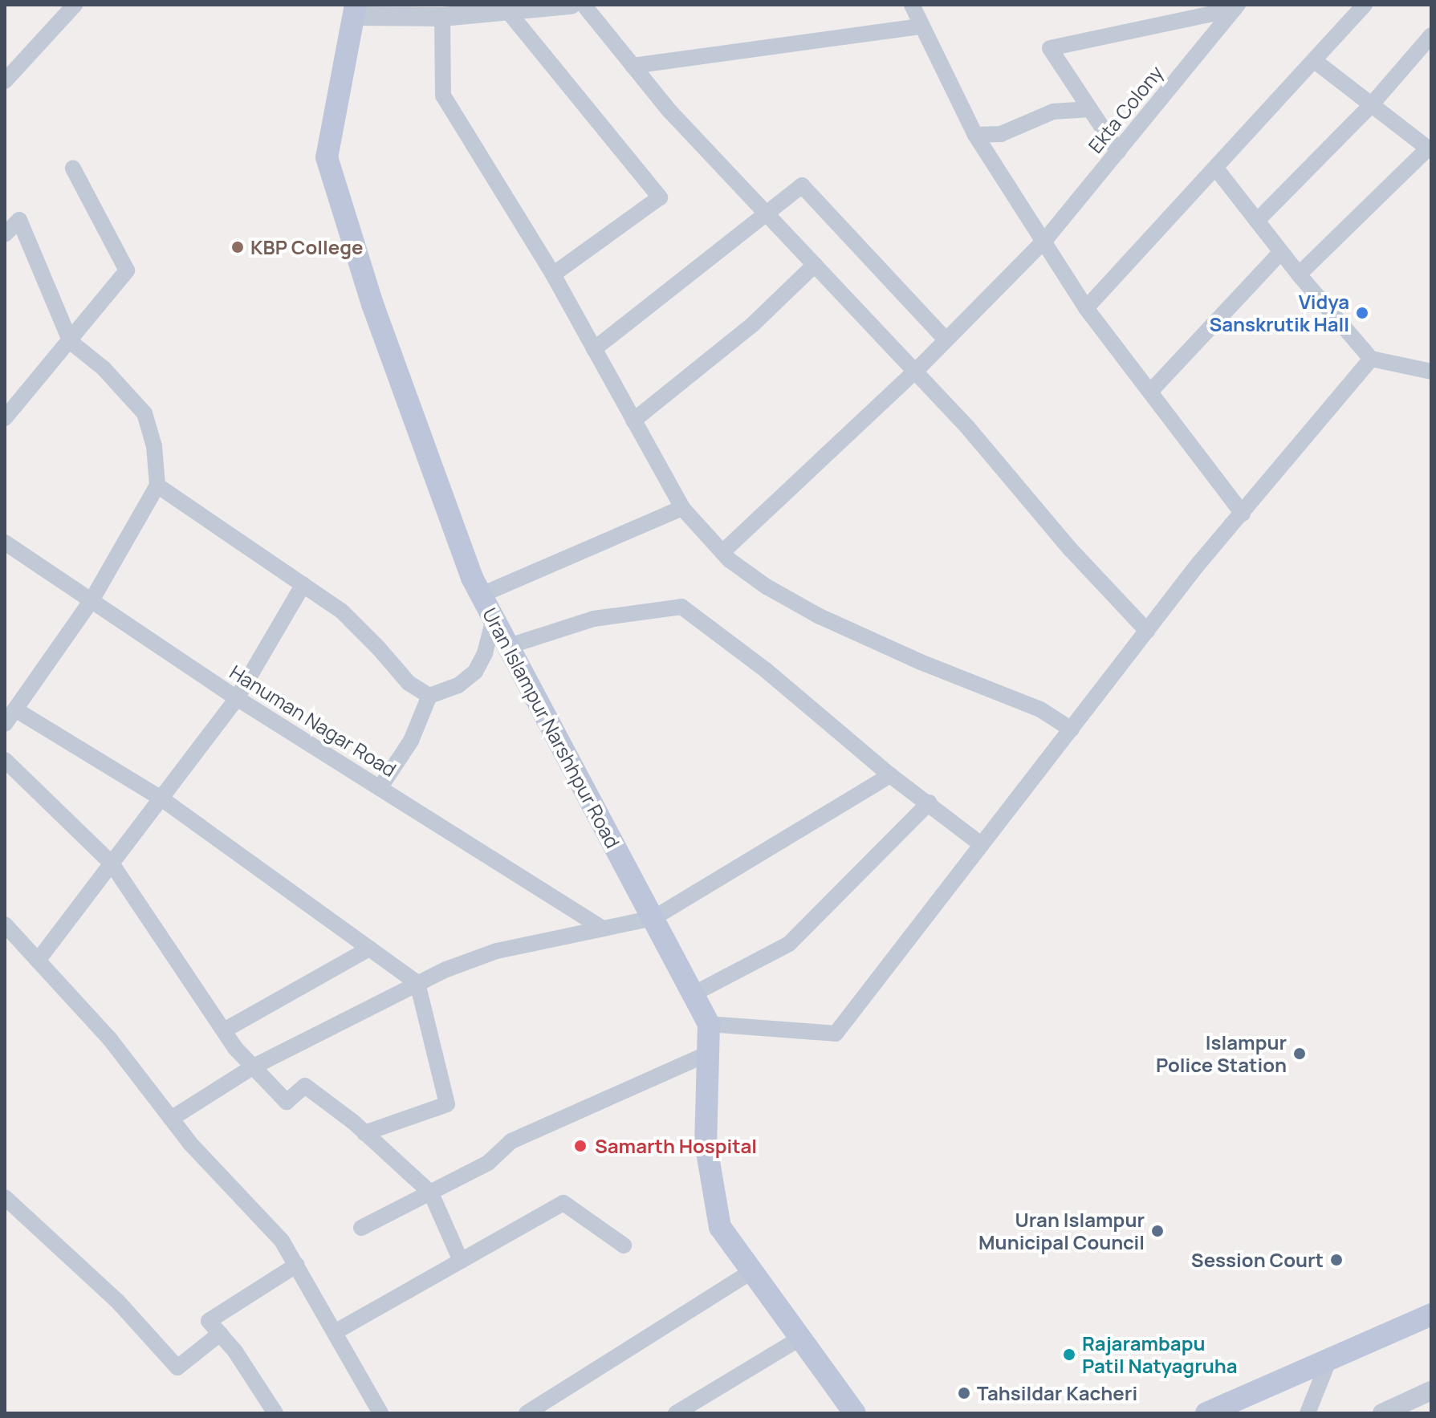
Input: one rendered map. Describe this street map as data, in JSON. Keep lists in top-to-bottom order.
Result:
{
  "streets": {
    "main road": ["Uran Islampur Narshhpur Road"],
    "street": ["Ekta Colony", "Hanuman Nagar Road"]
  },
  "places": [
    "KBP College",
    "Vidya Sanskrutik Hall",
    "Islampur Police Station",
    "Samarth Hospital",
    "Uran Islampur Municipal Council",
    "Session Court",
    "Rajarambapu Patil Natyagruha",
    "Tahsildar Kacheri"
  ]
}
